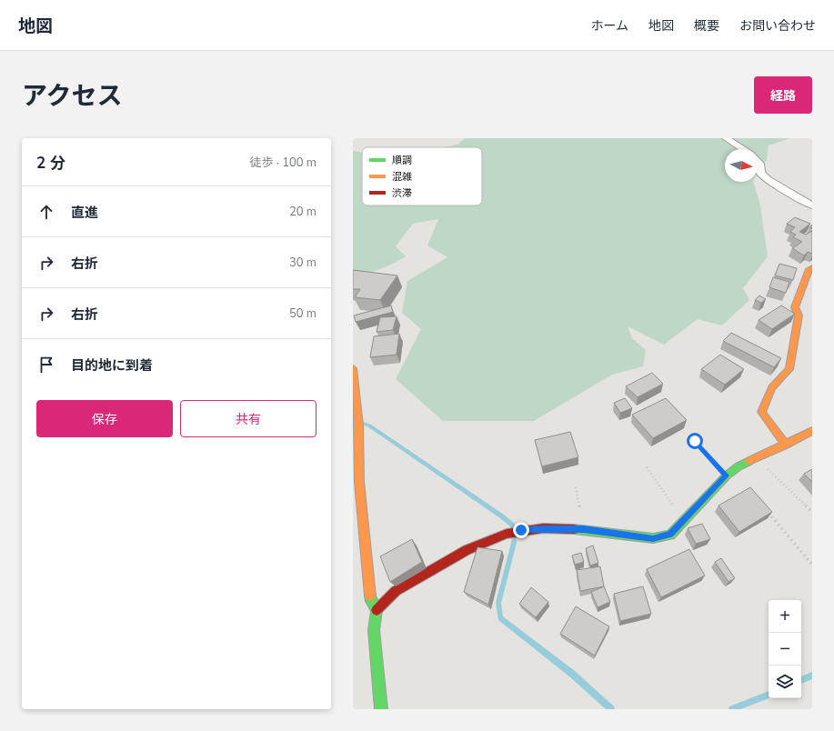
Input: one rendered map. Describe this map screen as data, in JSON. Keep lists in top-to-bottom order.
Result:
{
  "legend": ["順調", "混雑", "渋滞"],
  "north": "right",
  "page": {
    "header": "地図",
    "nav": [
      "ホーム",
      "地図",
      "概要",
      "お問い合わせ"
    ],
    "title": "アクセス",
    "buttons": [
      "経路",
      ["保存", "共有"]
    ],
    "heading": ["2 分", "徒歩 · 100 m"],
    "list": [
      ["直進", "20 m"],
      ["右折", "30 m"],
      ["右折", "50 m"],
      "目的地に到着"
    ],
    "map_buttons": ["+", "−"]
  }
}
